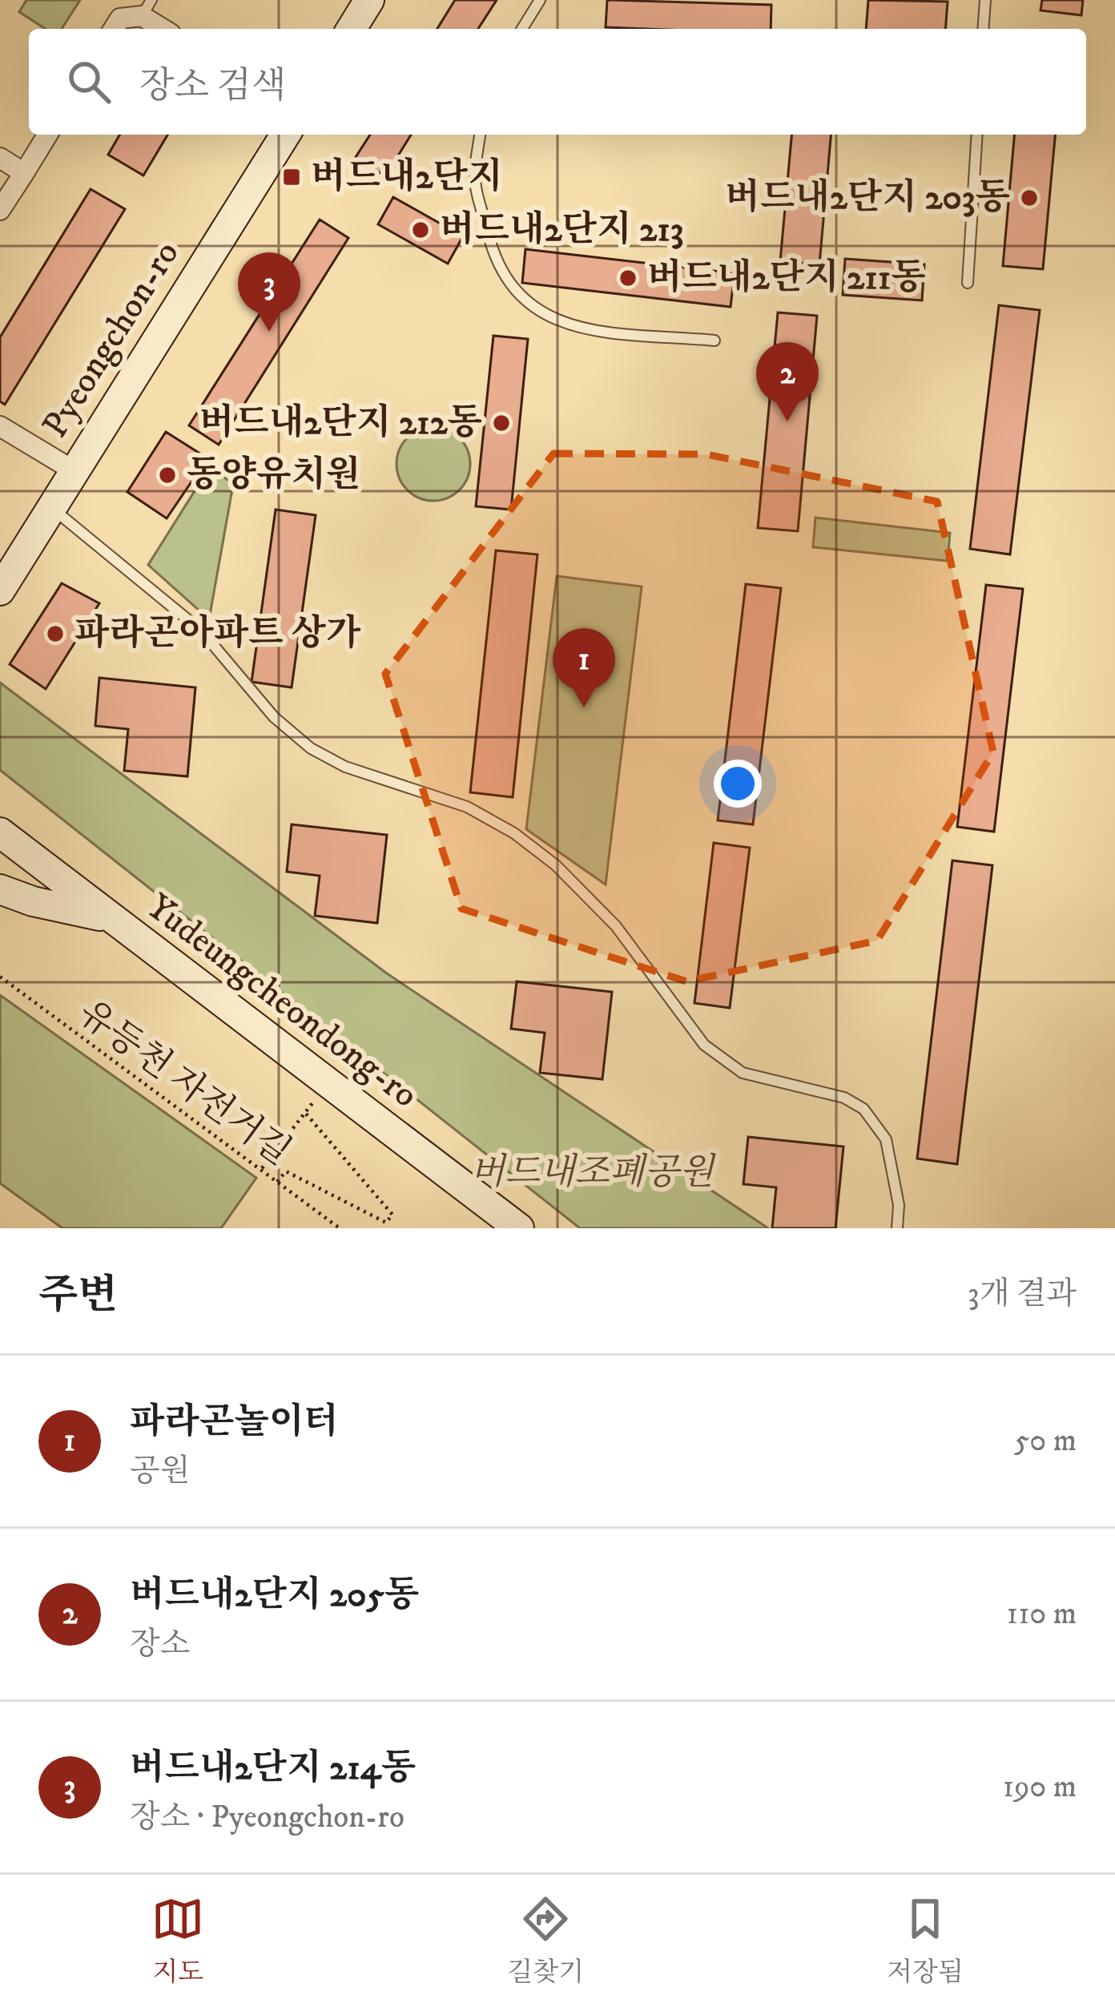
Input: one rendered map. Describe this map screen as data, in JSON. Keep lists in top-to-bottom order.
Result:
{
  "streets": {
    "main road": ["Pyeongchon-ro", "Yudeungcheondong-ro"],
    "path": ["유등천 자전거길"]
  },
  "parks": ["버드내조폐공원"],
  "places": {
    "transit": ["버드내2단지"],
    "other": [
      "버드내2단지 203동",
      "버드내2단지 213",
      "버드내2단지 211동",
      "버드내2단지 212동",
      "동양유치원",
      "파라곤아파트 상가"
    ]
  },
  "page": {
    "search": "장소 검색",
    "pins": ["3", "2", "1"],
    "heading": ["주변", "3개 결과"],
    "list": [
      {
        "mark": "1",
        "name": "파라곤놀이터",
        "note": "공원",
        "value": "50 m"
      },
      {
        "mark": "2",
        "name": "버드내2단지 205동",
        "note": "장소",
        "value": "110 m"
      },
      {
        "mark": "3",
        "name": "버드내2단지 214동",
        "note": "장소 · Pyeongchon-ro",
        "value": "190 m"
      }
    ],
    "nav": ["지도", "길찾기", "저장됨"]
  }
}
